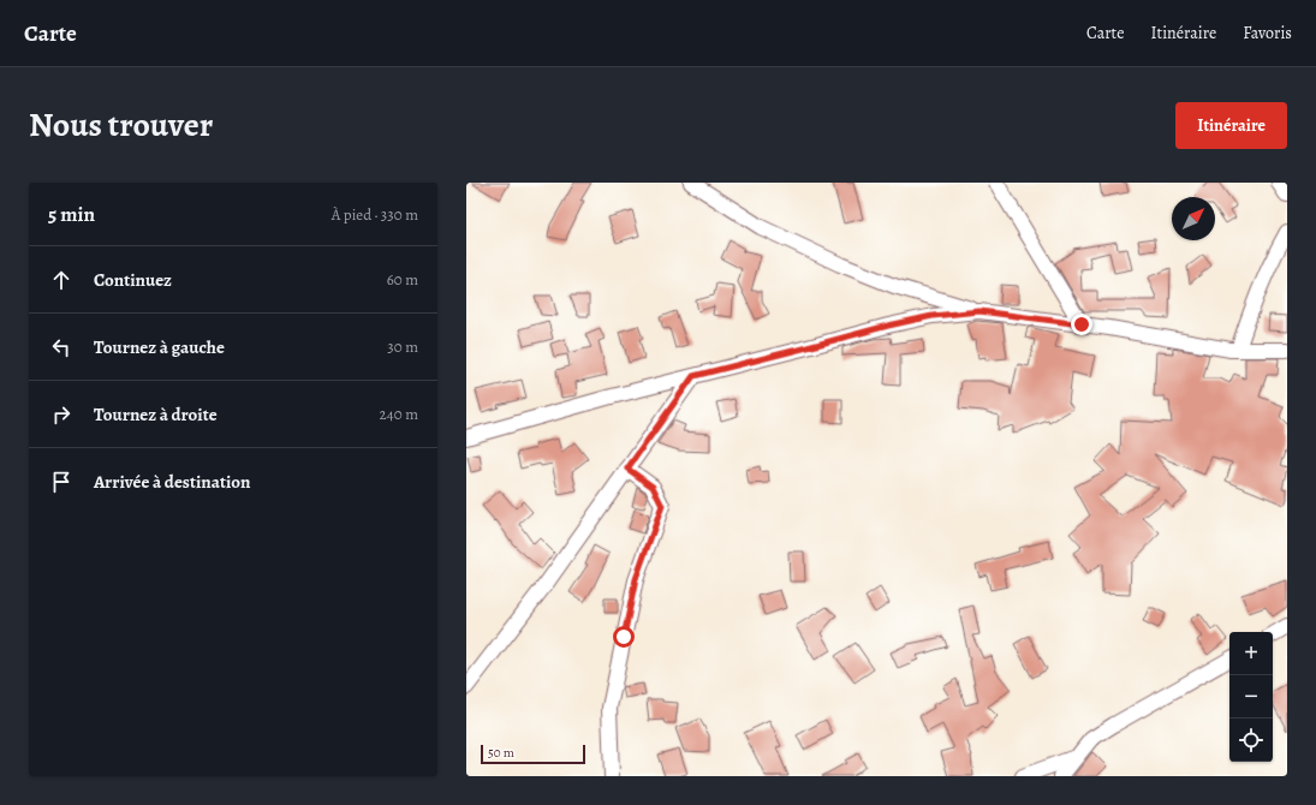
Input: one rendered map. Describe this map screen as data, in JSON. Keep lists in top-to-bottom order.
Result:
{
  "scale_bar": "50 m",
  "north": "top right",
  "page": {
    "header": "Carte",
    "nav": ["Carte", "Itinéraire", "Favoris"],
    "title": "Nous trouver",
    "buttons": "Itinéraire",
    "heading": ["5 min", "À pied · 330 m"],
    "list": [
      ["Continuez", "60 m"],
      ["Tournez à gauche", "30 m"],
      ["Tournez à droite", "240 m"],
      "Arrivée à destination"
    ],
    "map_buttons": ["+", "−"],
    "scale": "50 m"
  }
}
